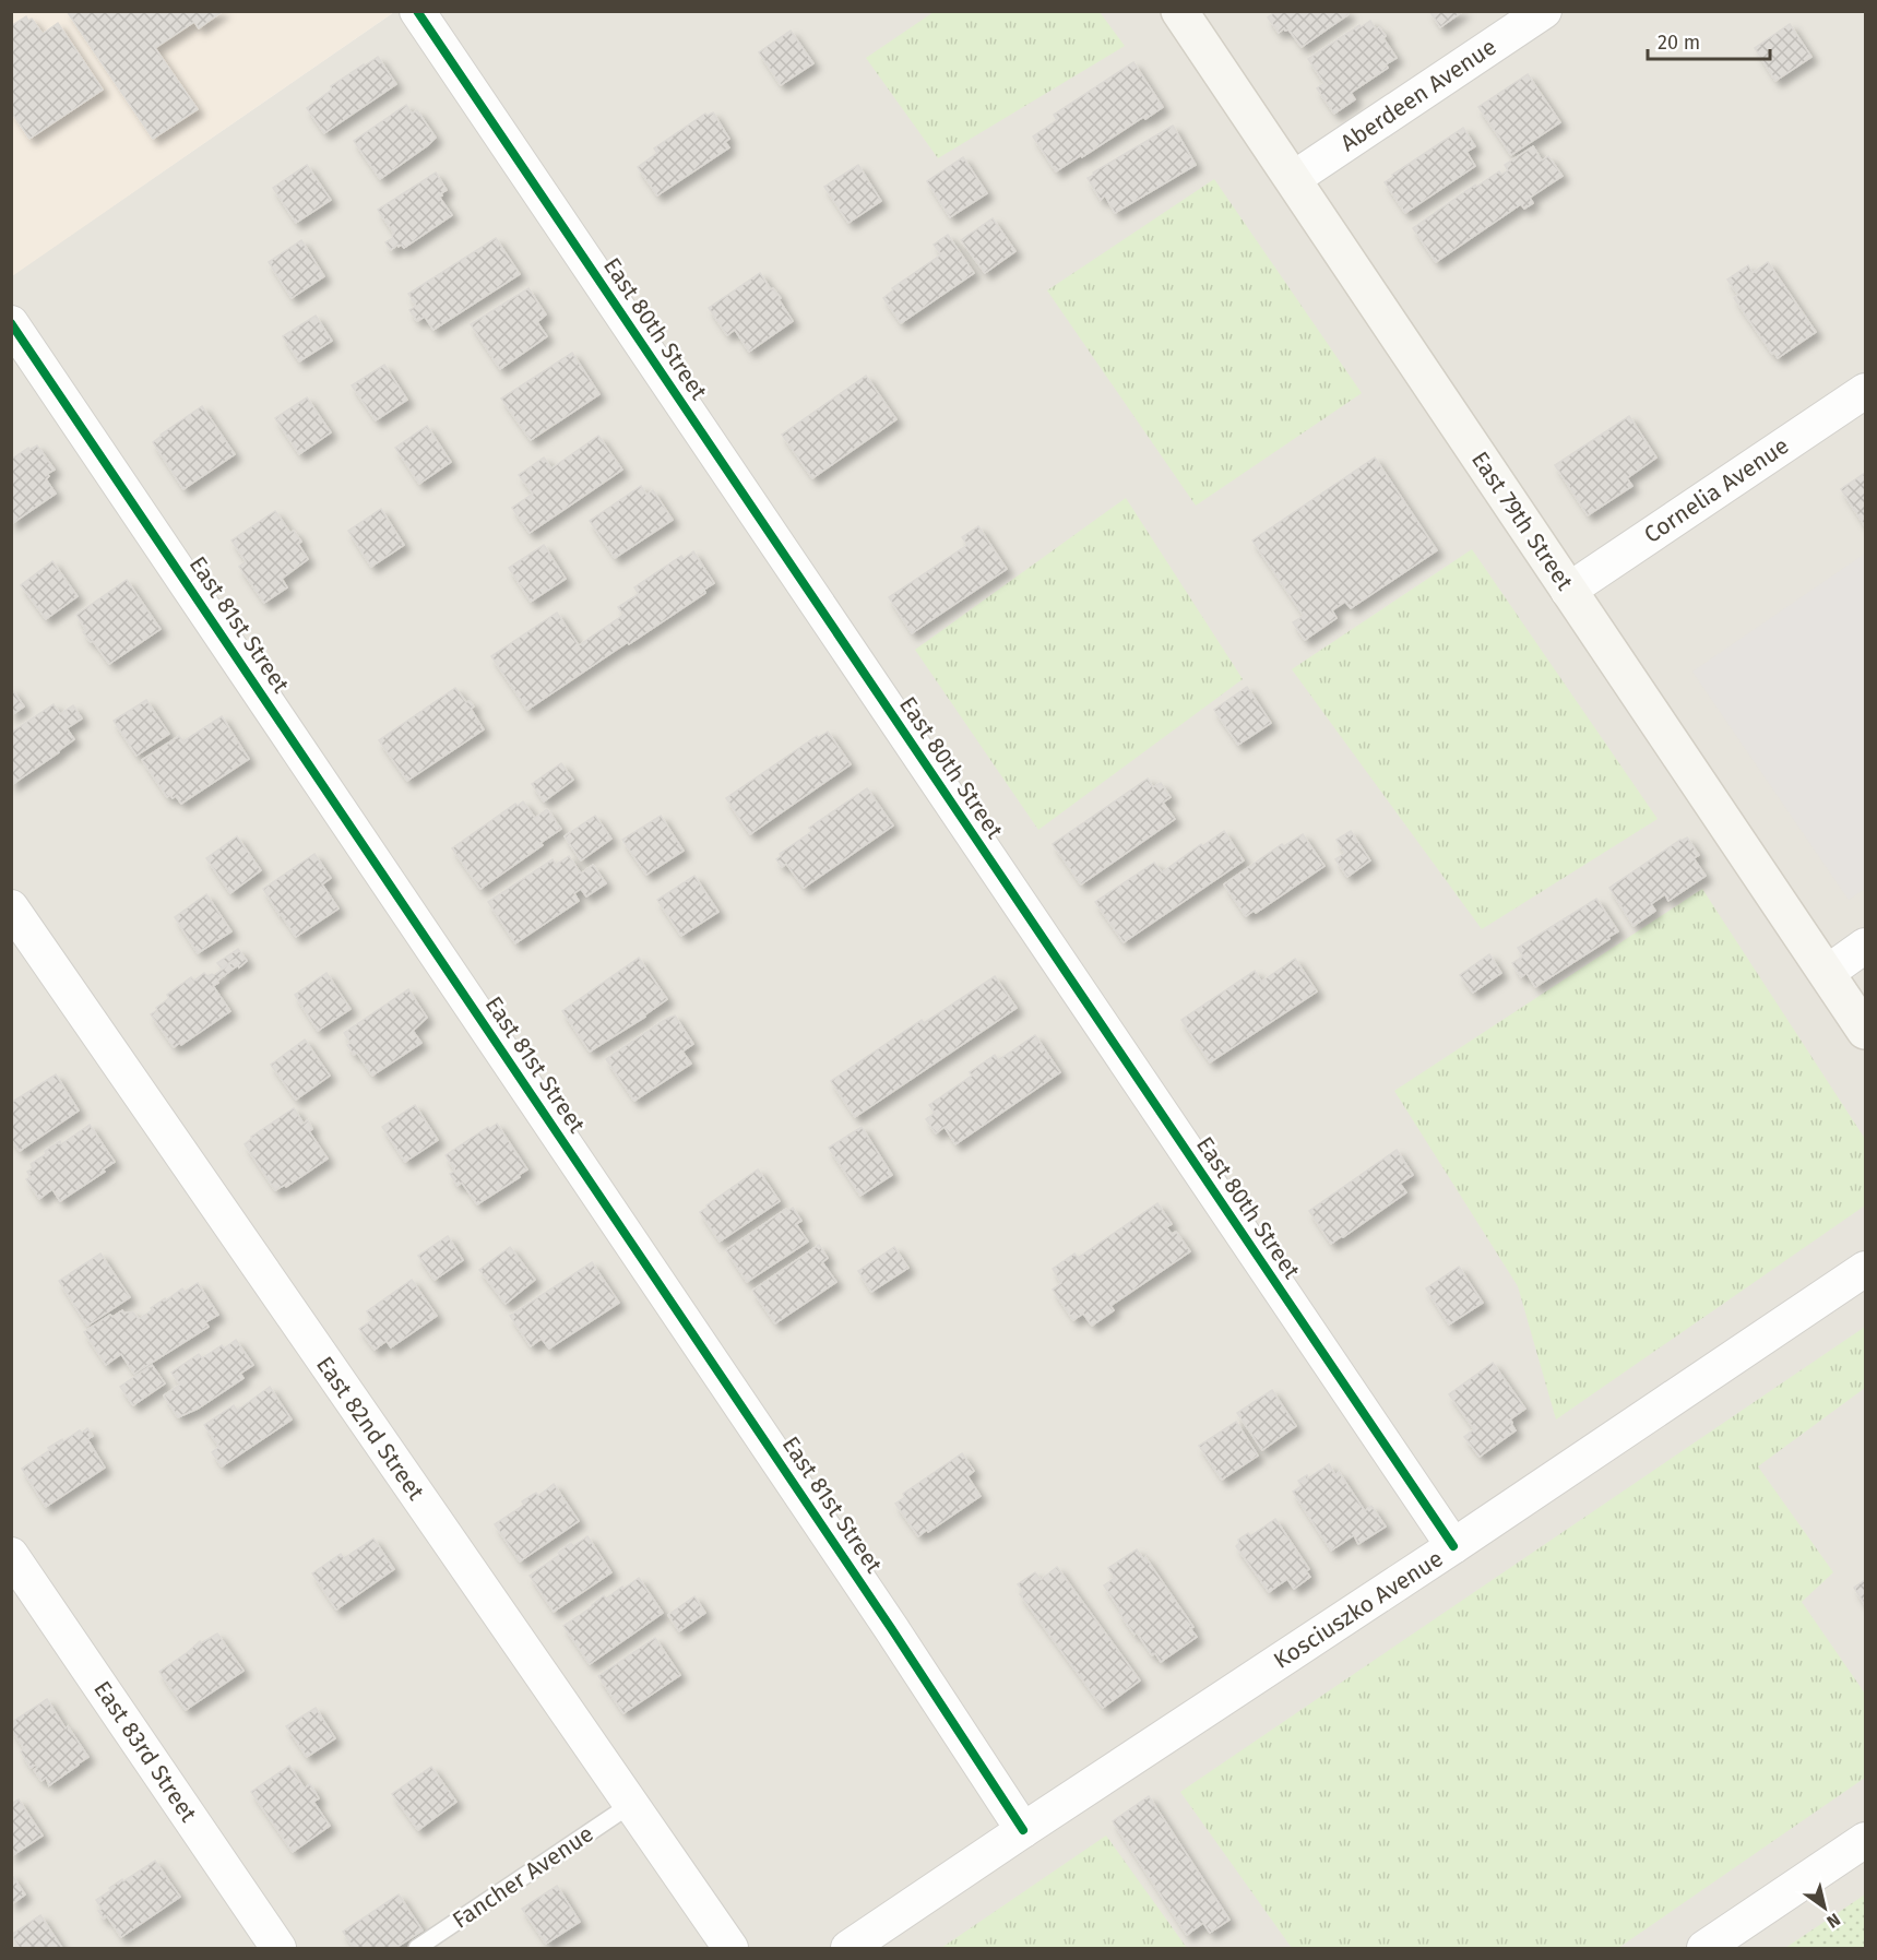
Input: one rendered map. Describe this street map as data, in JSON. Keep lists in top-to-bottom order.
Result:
{
  "streets": {
    "main road": ["East 79th Street"],
    "street": [
      "Aberdeen Avenue",
      "East 80th Street",
      "Cornelia Avenue",
      "East 81st Street",
      "East 82nd Street",
      "Kosciuszko Avenue",
      "East 83rd Street"
    ],
    "lane": ["Fancher Avenue"]
  },
  "crossings": [
    ["Aberdeen Avenue", "East 79th Street"],
    ["East 80th Street", "Kosciuszko Avenue"],
    ["Cornelia Avenue", "East 79th Street"],
    ["East 81st Street", "Kosciuszko Avenue"],
    ["East 82nd Street", "Fancher Avenue"]
  ],
  "scale_bar": "20 m",
  "north": "bottom right"
}
